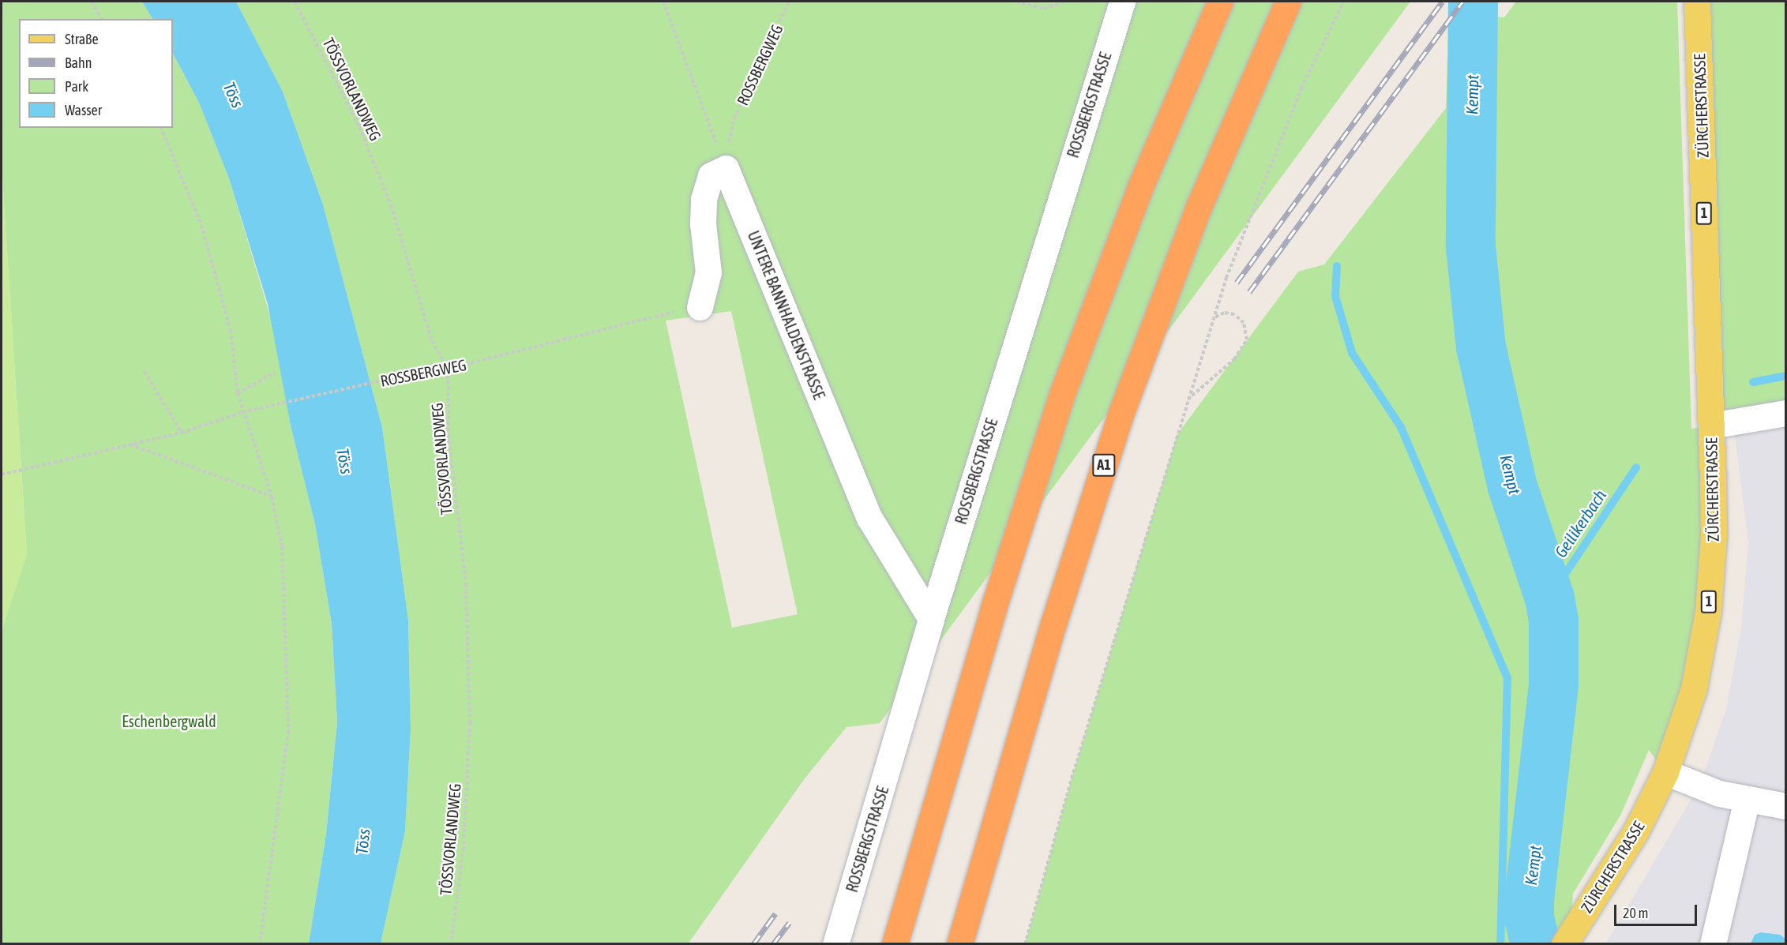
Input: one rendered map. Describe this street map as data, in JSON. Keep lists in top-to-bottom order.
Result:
{
  "streets": {
    "highway": ["A1"],
    "main road": ["ZÜRCHERSTRASSE", "1"],
    "street": ["ROSSBERGSTRASSE", "UNTERE BANNHALDENSTRASSE"],
    "path": ["ROSSBERGWEG", "TÖSSVORLANDWEG"]
  },
  "crossings": [
    ["ROSSBERGWEG", "TÖSSVORLANDWEG"],
    ["ROSSBERGSTRASSE", "UNTERE BANNHALDENSTRASSE"]
  ],
  "water": ["Töss", "Kempt", "Geilikerbach"],
  "parks": ["Eschenbergwald"],
  "legend": [
    "Straße",
    "Bahn",
    "Park",
    "Wasser"
  ],
  "scale_bar": "20 m"
}
